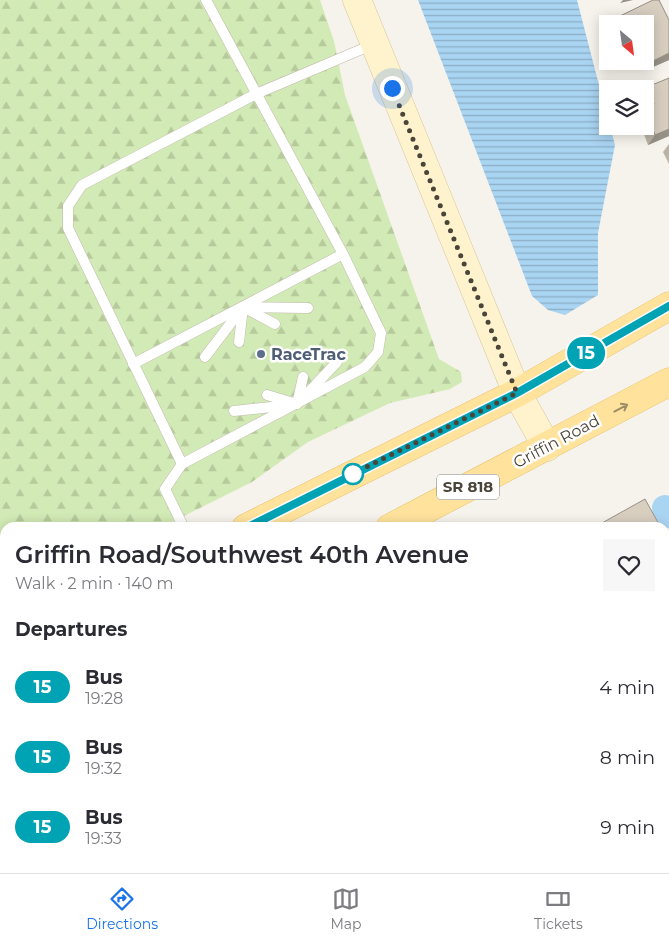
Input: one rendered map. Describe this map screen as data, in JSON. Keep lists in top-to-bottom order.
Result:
{
  "streets": {
    "main road": ["Griffin Road", "SR 818"]
  },
  "places": ["RaceTrac"],
  "lines": ["bus line 15"],
  "north": "bottom right",
  "page": {
    "on_map": "15",
    "heading": [
      ["Griffin Road/Southwest 40th Avenue", "Walk · 2 min · 140 m"],
      "Departures"
    ],
    "list": [
      {
        "mark": "15",
        "name": "Bus",
        "note": "19:28",
        "value": "4 min"
      },
      {
        "mark": "15",
        "name": "Bus",
        "note": "19:32",
        "value": "8 min"
      },
      {
        "mark": "15",
        "name": "Bus",
        "note": "19:33",
        "value": "9 min"
      }
    ],
    "tabs": ["Directions", "Map", "Tickets"]
  }
}
